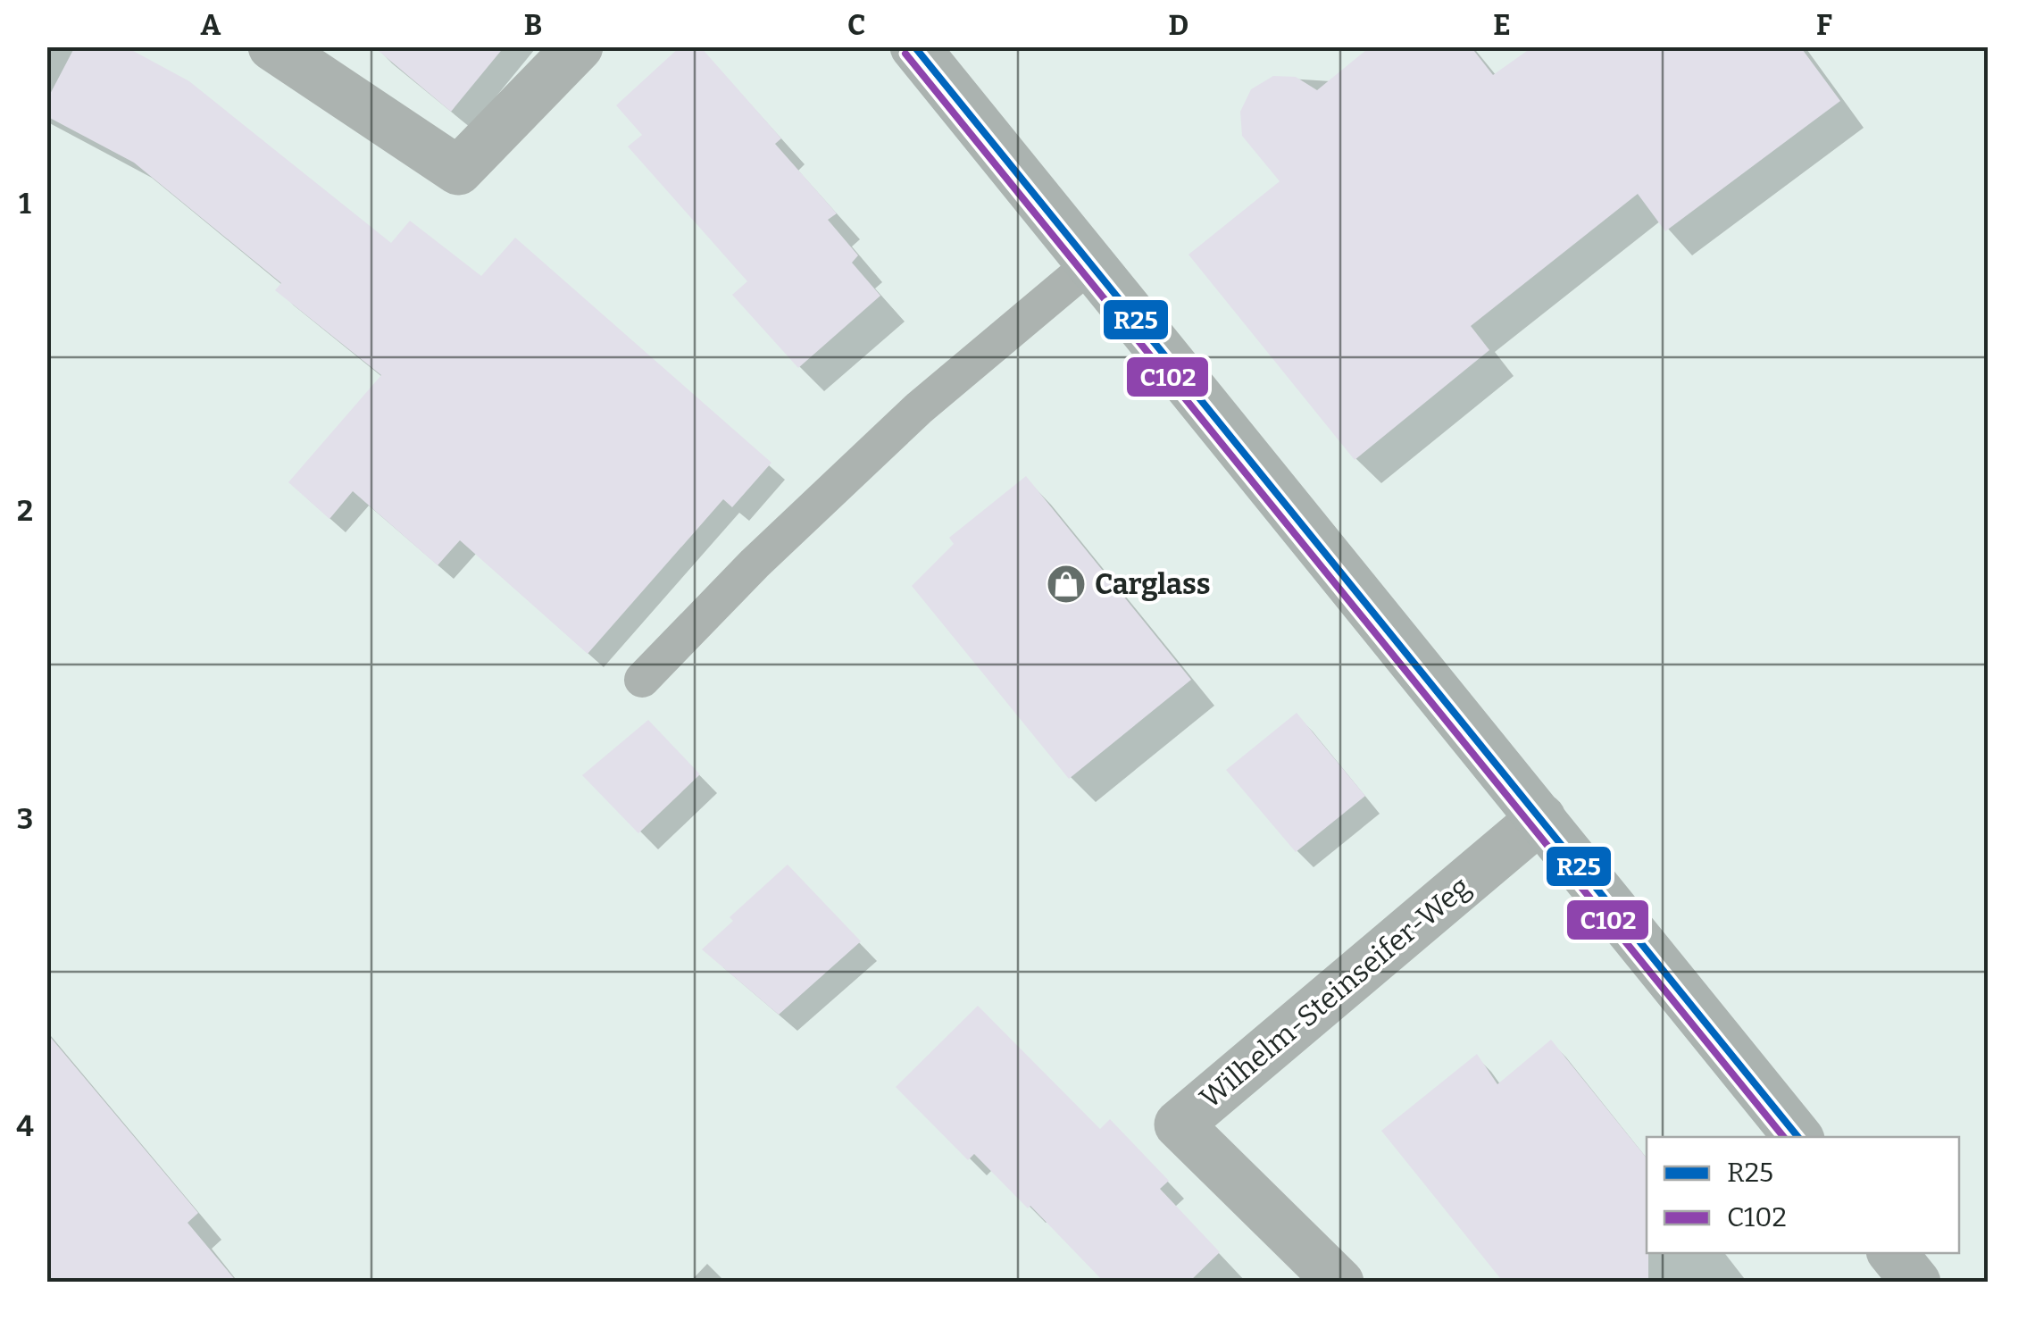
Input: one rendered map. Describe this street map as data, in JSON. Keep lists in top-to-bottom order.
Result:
{
  "streets": {
    "street": ["Wilhelm-Steinseifer-Weg"]
  },
  "places": {
    "shop": ["Carglass"]
  },
  "lines": ["transit line R25", "transit line C102"],
  "legend": ["R25", "C102"],
  "grid": {
    "columns": [
      "A",
      "B",
      "C",
      "D",
      "E",
      "F"
    ],
    "rows": [
      "1",
      "2",
      "3",
      "4"
    ]
  }
}
